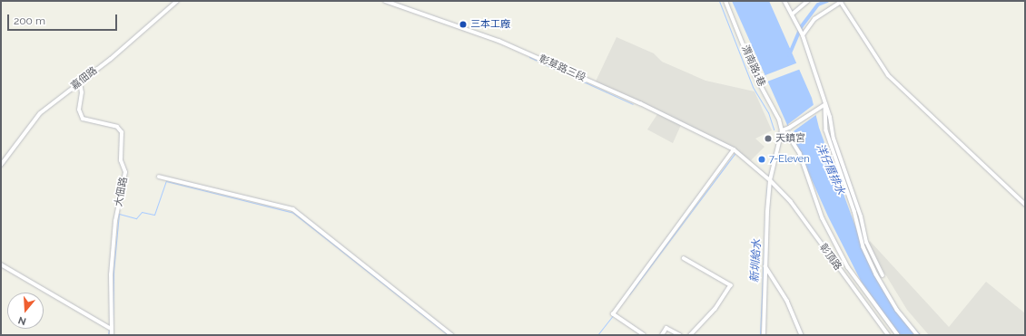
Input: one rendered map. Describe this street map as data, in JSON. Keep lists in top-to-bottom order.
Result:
{
  "streets": {
    "street": [
      "渭南路1巷",
      "彰草路三段",
      "嘉佃路",
      "大佃路",
      "彰頂路"
    ]
  },
  "crossings": [
    ["彰草路三段", "彰頂路"],
    ["嘉佃路", "大佃路"]
  ],
  "water": ["洋仔厝排水", "新圳給水"],
  "places": ["三本工廠", "天鎮宮", "7-Eleven"],
  "scale_bar": "200 m",
  "north": "bottom"
}
